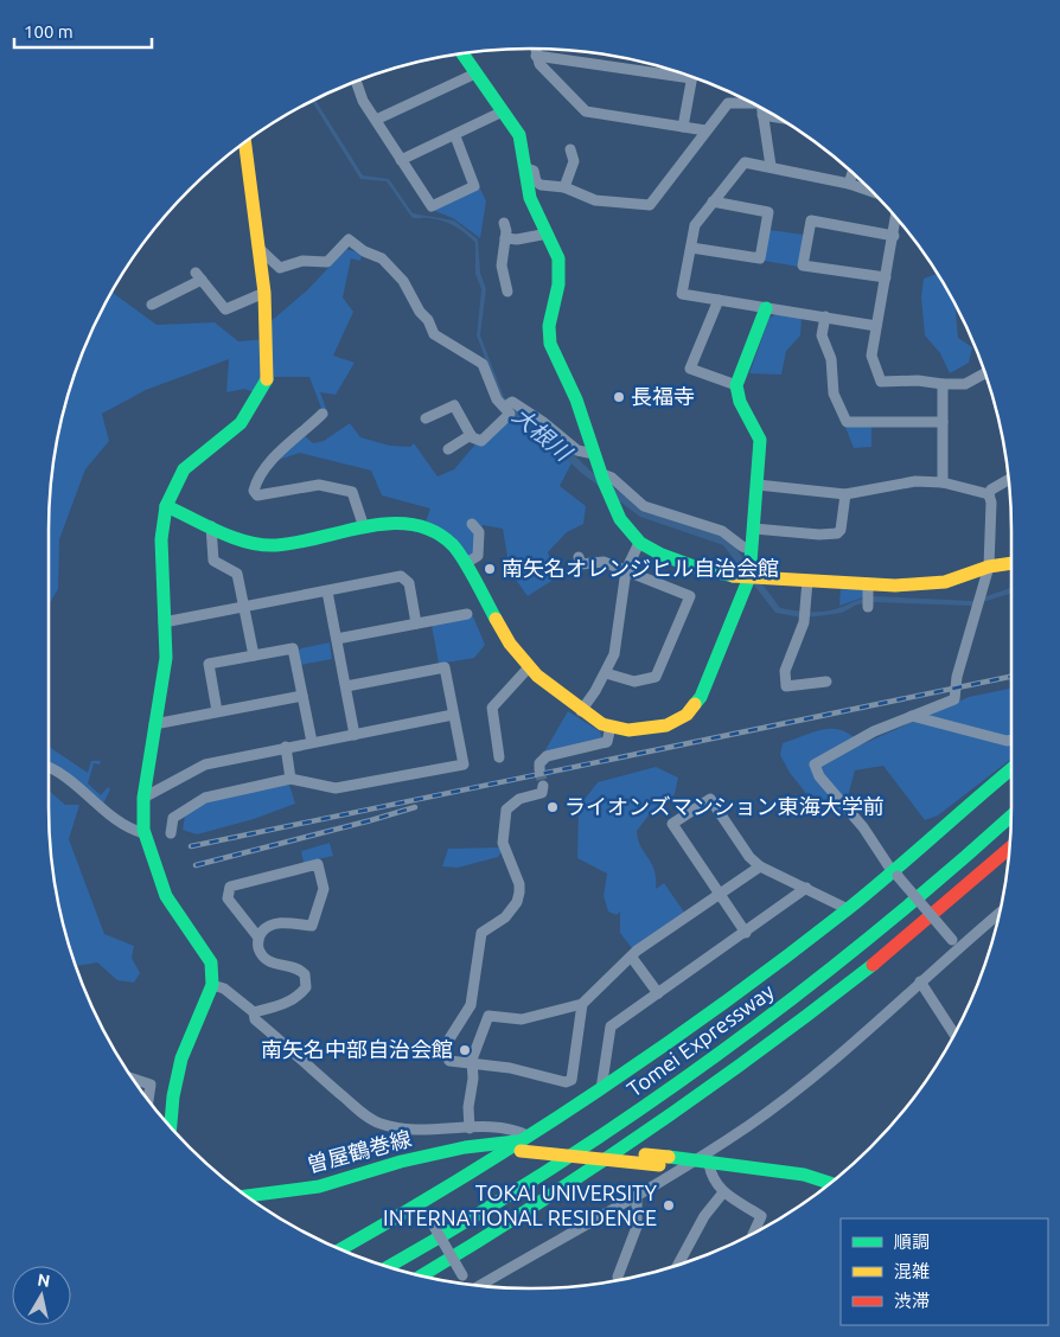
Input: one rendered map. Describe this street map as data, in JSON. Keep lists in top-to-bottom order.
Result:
{
  "streets": {
    "main road": ["Tomei Expressway", "曽屋鶴巻線"]
  },
  "water": ["大根川"],
  "places": [
    "長福寺",
    "南矢名オレンジヒル自治会館",
    "ライオンズマンション東海大学前",
    "南矢名中部自治会館",
    "TOKAI UNIVERSITY INTERNATIONAL RESIDENCE"
  ],
  "legend": ["順調", "混雑", "渋滞"],
  "scale_bar": "100 m",
  "north": "top"
}
